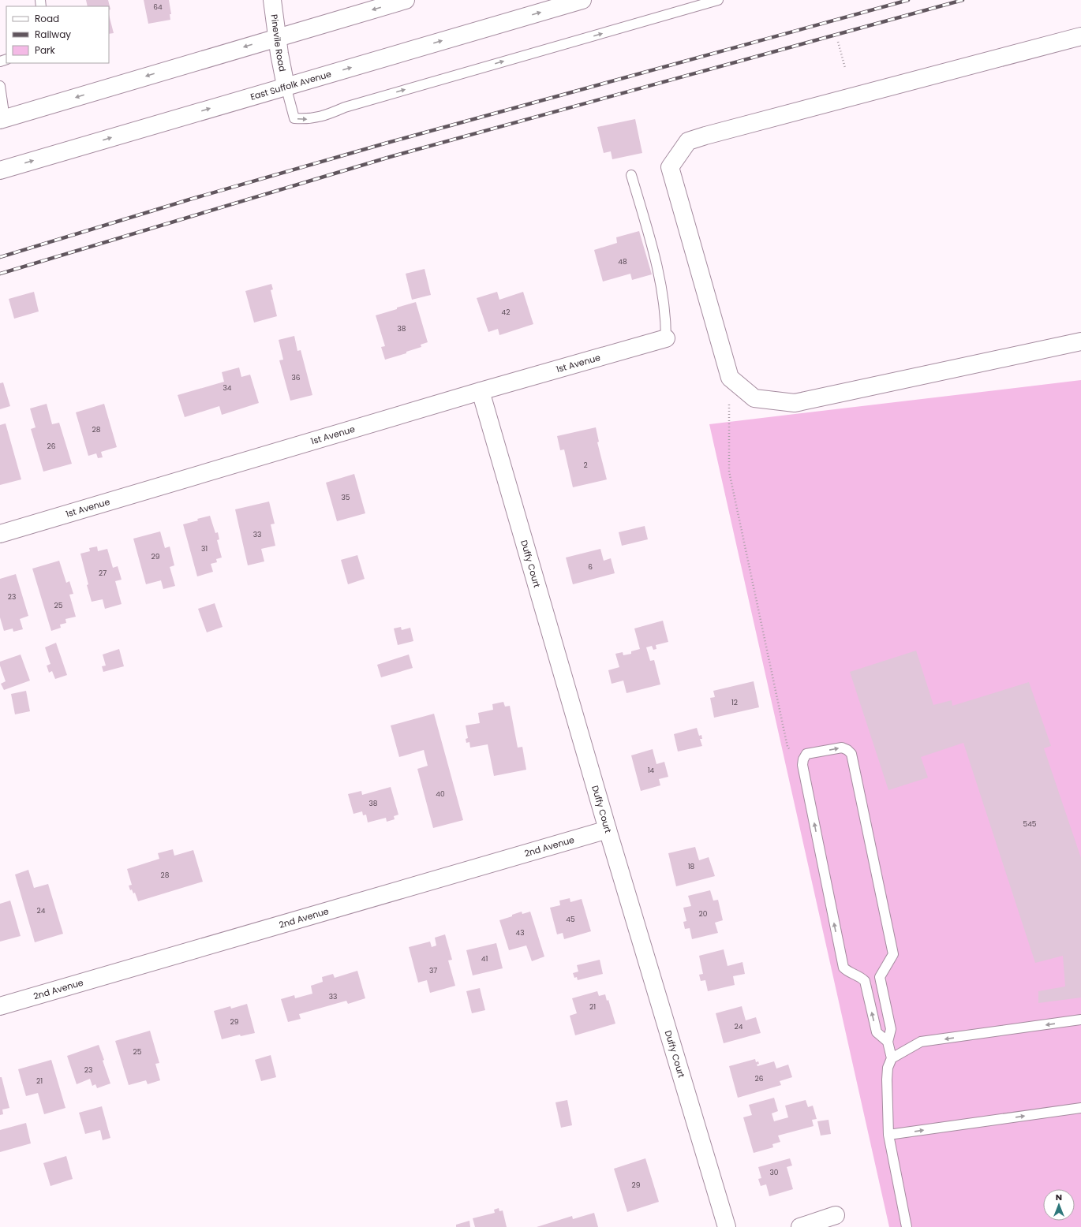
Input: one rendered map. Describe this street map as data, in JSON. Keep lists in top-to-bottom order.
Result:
{
  "streets": {
    "street": [
      "Pinevile Road",
      "East Suffolk Avenue",
      "1st Avenue",
      "Duffy Court",
      "2nd Avenue"
    ]
  },
  "crossings": [
    ["Pinevile Road", "East Suffolk Avenue"],
    ["1st Avenue", "Duffy Court"],
    ["Duffy Court", "2nd Avenue"]
  ],
  "house_numbers": [
    "64",
    "48",
    "42",
    "38",
    "36",
    "34",
    "28",
    "26",
    "2",
    "35",
    "33",
    "31",
    "29",
    "6",
    "27",
    "23",
    "25",
    "12",
    "14",
    "40",
    "38",
    "545",
    "18",
    "28",
    "24",
    "20",
    "45",
    "43",
    "41",
    "37",
    "33",
    "21",
    "29",
    "24",
    "25",
    "23",
    "26",
    "21",
    "30",
    "29"
  ],
  "legend": ["Road", "Railway", "Park"],
  "north": "top"
}
